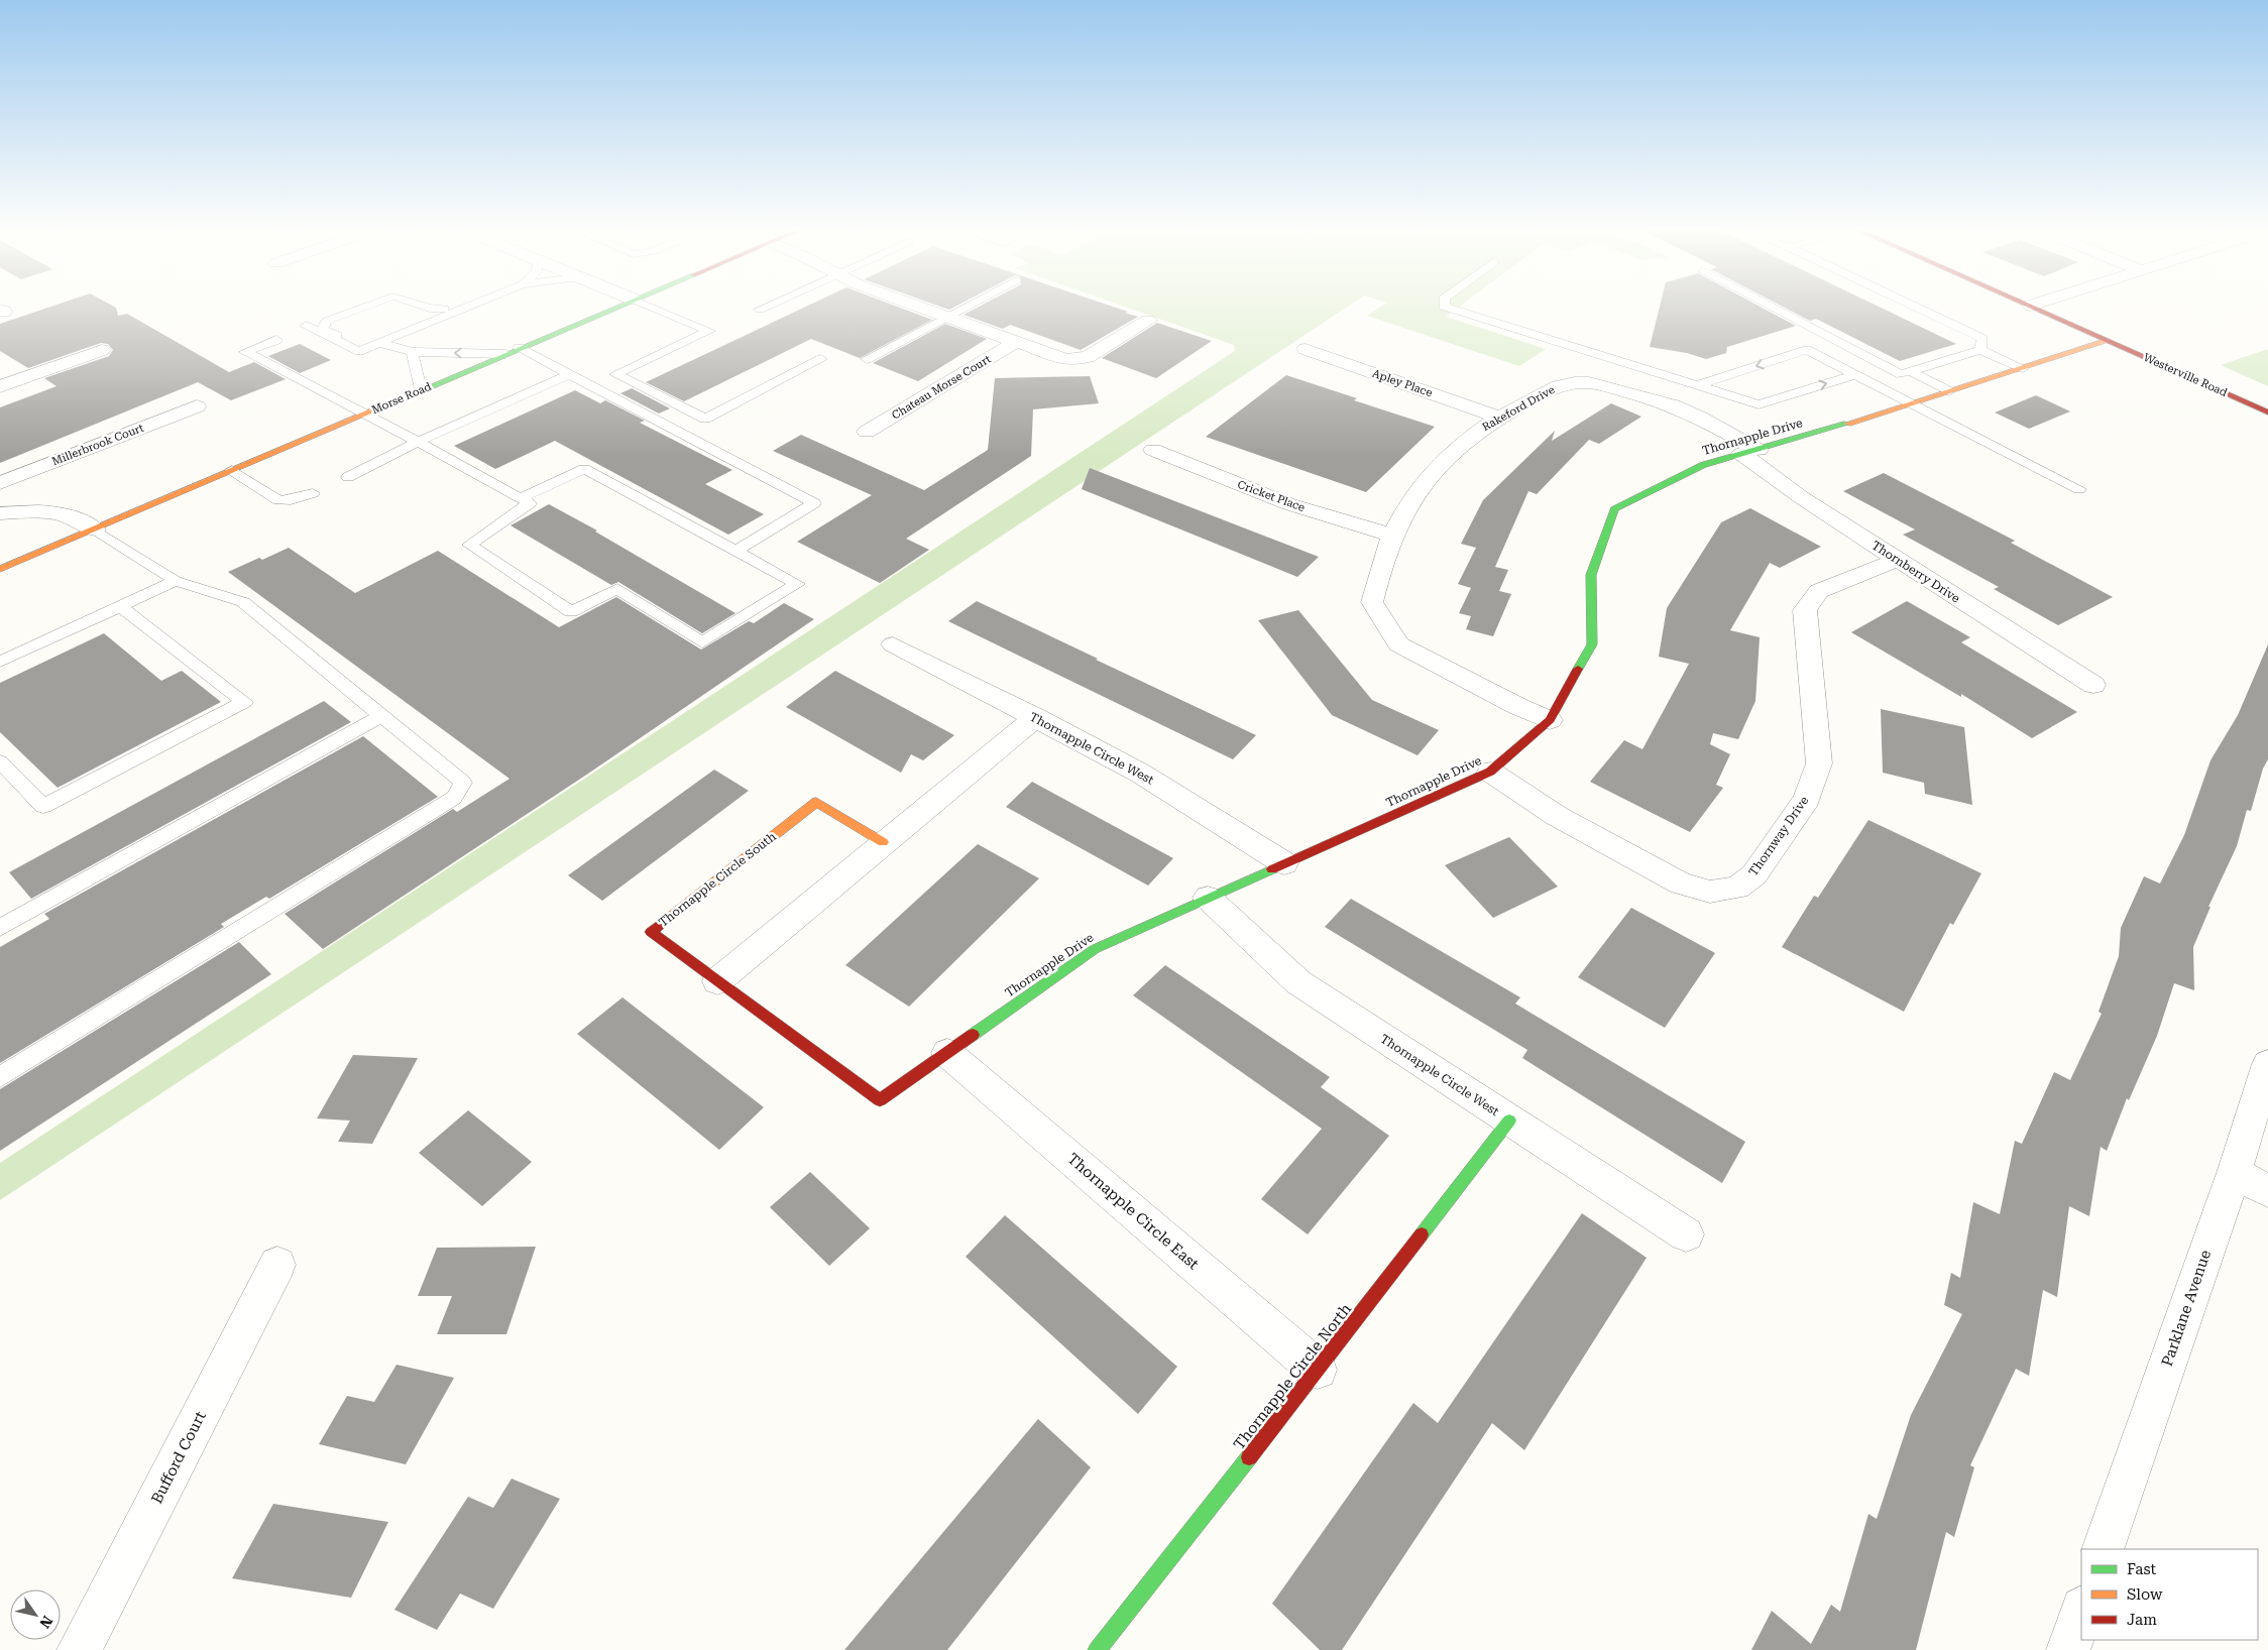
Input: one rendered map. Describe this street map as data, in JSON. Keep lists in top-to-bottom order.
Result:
{
  "streets": {
    "street": [
      "Westerville Road",
      "Apley Place",
      "Chateau Morse Court",
      "Morse Road",
      "Rakeford Drive",
      "Thornapple Drive",
      "Millerbrook Court",
      "Cricket Place",
      "Thornberry Drive",
      "Thornapple Circle West",
      "Thornway Drive",
      "Thornapple Circle South",
      "Thornapple Circle East",
      "Parklane Avenue",
      "Thornapple Circle North",
      "Bufford Court"
    ]
  },
  "crossings": [
    ["Westerville Road", "Thornapple Drive"],
    ["Apley Place", "Rakeford Drive"],
    ["Rakeford Drive", "Thornapple Drive"],
    ["Rakeford Drive", "Cricket Place"],
    ["Rakeford Drive", "Thornberry Drive"],
    ["Thornapple Drive", "Thornberry Drive"],
    ["Thornapple Drive", "Thornapple Circle West"],
    ["Thornapple Drive", "Thornway Drive"],
    ["Thornapple Drive", "Thornapple Circle South"],
    ["Thornapple Drive", "Thornapple Circle East"],
    ["Thornberry Drive", "Thornway Drive"],
    ["Thornapple Circle West", "Thornapple Circle North"],
    ["Thornapple Circle East", "Thornapple Circle North"]
  ],
  "legend": ["Fast", "Slow", "Jam"],
  "north": "bottom right"
}
